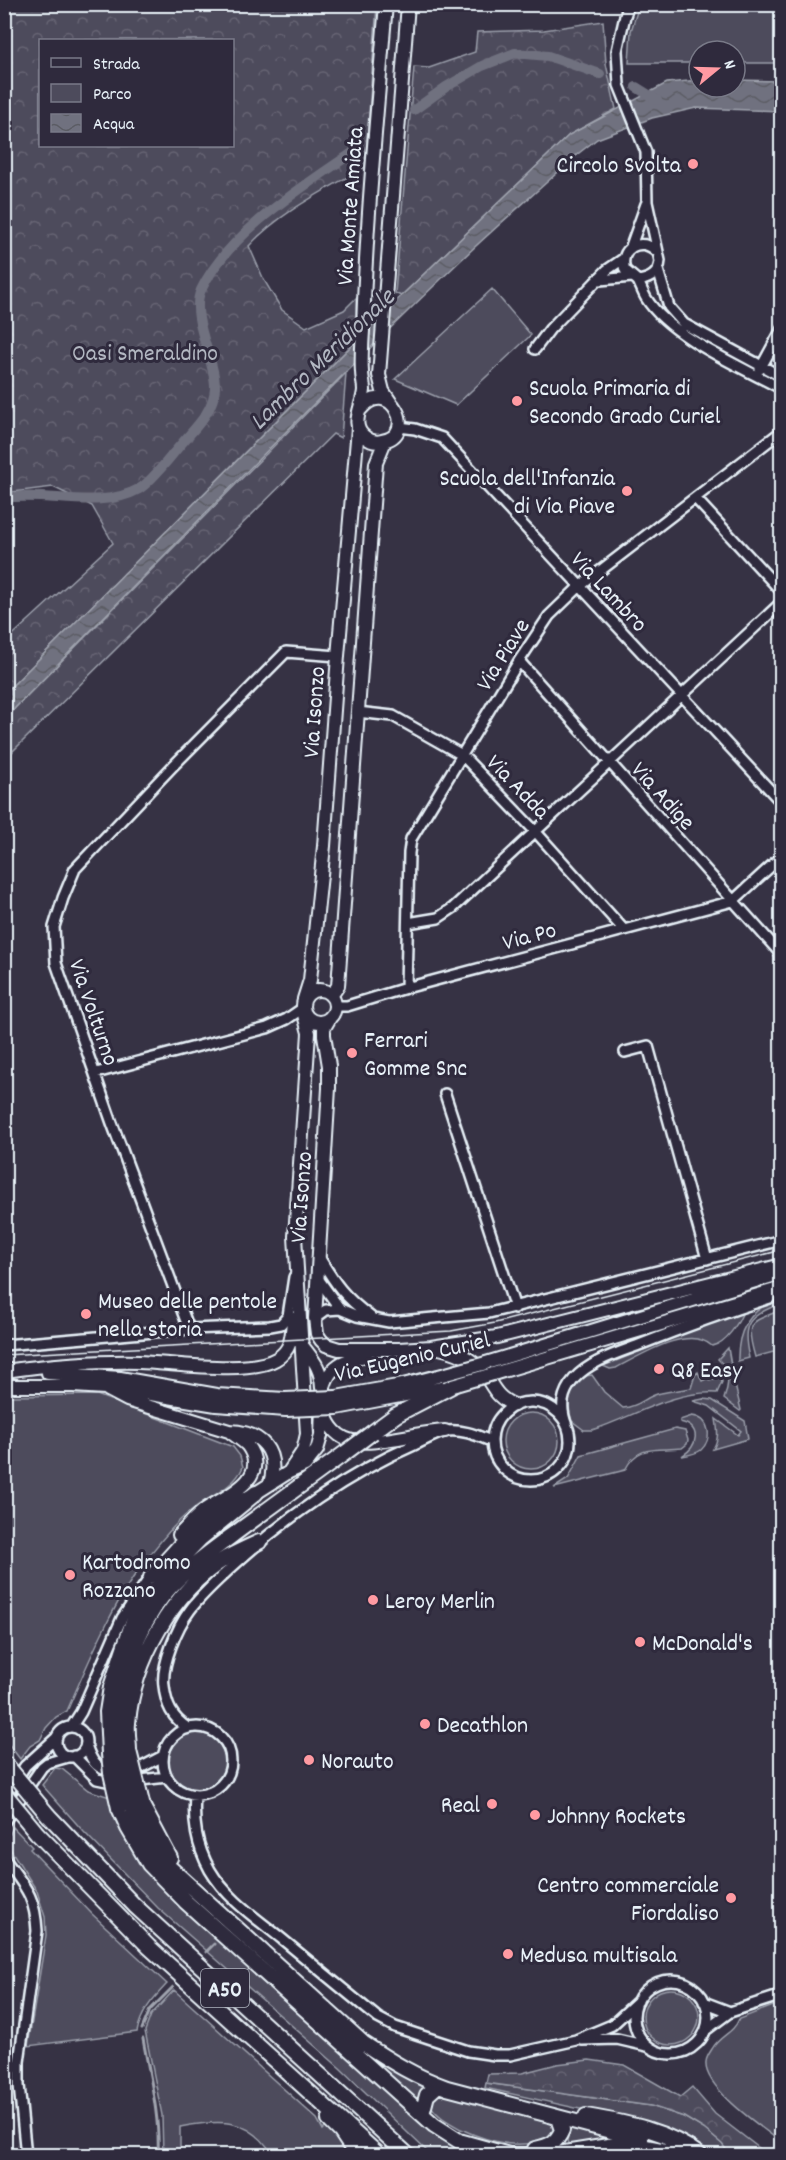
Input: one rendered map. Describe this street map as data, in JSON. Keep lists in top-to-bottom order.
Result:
{
  "streets": {
    "highway": ["A50"],
    "main road": ["Via Monte Amiata", "Via Isonzo", "Via Eugenio Curiel"],
    "street": [
      "Via Lambro",
      "Via Piave",
      "Via Adda",
      "Via Adige",
      "Via Po",
      "Via Volturno"
    ]
  },
  "crossings": [
    ["Via Monte Amiata", "Via Lambro"],
    ["Via Monte Amiata", "Via Isonzo"],
    ["Via Lambro", "Via Piave"],
    ["Via Lambro", "Via Isonzo"],
    ["Via Piave", "Via Adda"],
    ["Via Piave", "Via Adige"],
    ["Via Piave", "Via Po"],
    ["Via Isonzo", "Via Adda"],
    ["Via Isonzo", "Via Po"],
    ["Via Isonzo", "Via Volturno"],
    ["Via Isonzo", "Via Eugenio Curiel"],
    ["Via Adda", "Via Po"],
    ["Via Adige", "Via Po"]
  ],
  "water": ["Lambro Meridionale"],
  "parks": ["Oasi Smeraldino"],
  "places": [
    "Circolo Svolta",
    "Scuola Primaria di Secondo Grado Curiel",
    "Scuola dell'Infanzia di Via Piave",
    "Ferrari Gomme Snc",
    "Museo delle pentole nella storia",
    "Q8 Easy",
    "Kartodromo Rozzano",
    "Leroy Merlin",
    "McDonald's",
    "Decathlon",
    "Norauto",
    "Real",
    "Johnny Rockets",
    "Centro commerciale Fiordaliso",
    "Medusa multisala"
  ],
  "legend": ["Strada", "Parco", "Acqua"],
  "north": "right"
}
